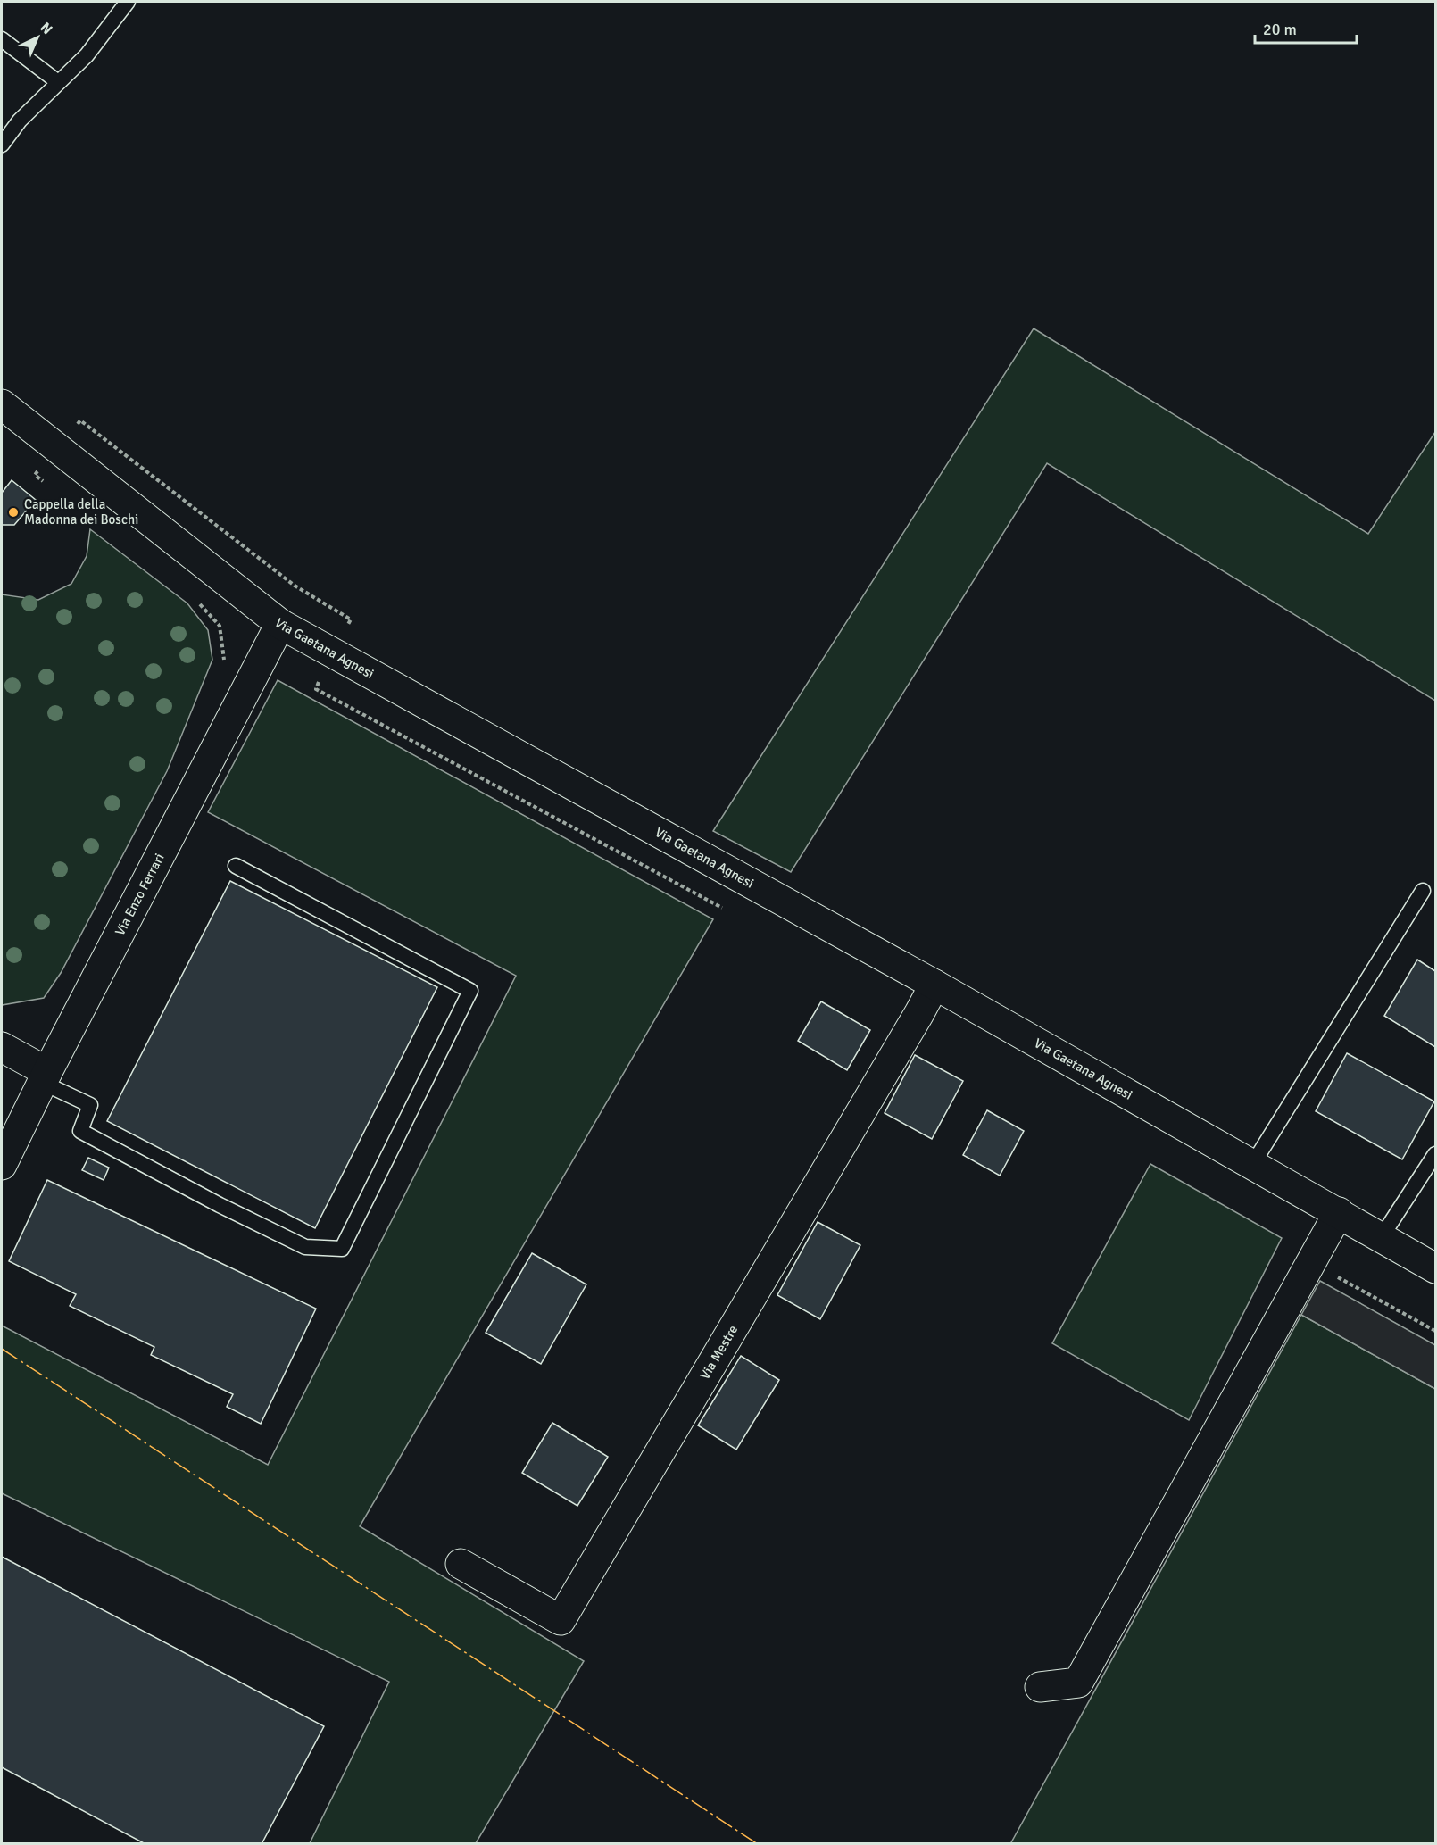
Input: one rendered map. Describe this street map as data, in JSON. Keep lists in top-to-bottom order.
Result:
{
  "streets": {
    "street": ["Via Gaetana Agnesi", "Via Enzo Ferrari", "Via Mestre"]
  },
  "crossings": [
    ["Via Gaetana Agnesi", "Via Enzo Ferrari"],
    ["Via Gaetana Agnesi", "Via Mestre"]
  ],
  "places": ["Cappella della Madonna dei Boschi"],
  "scale_bar": "20 m",
  "north": "top right"
}
